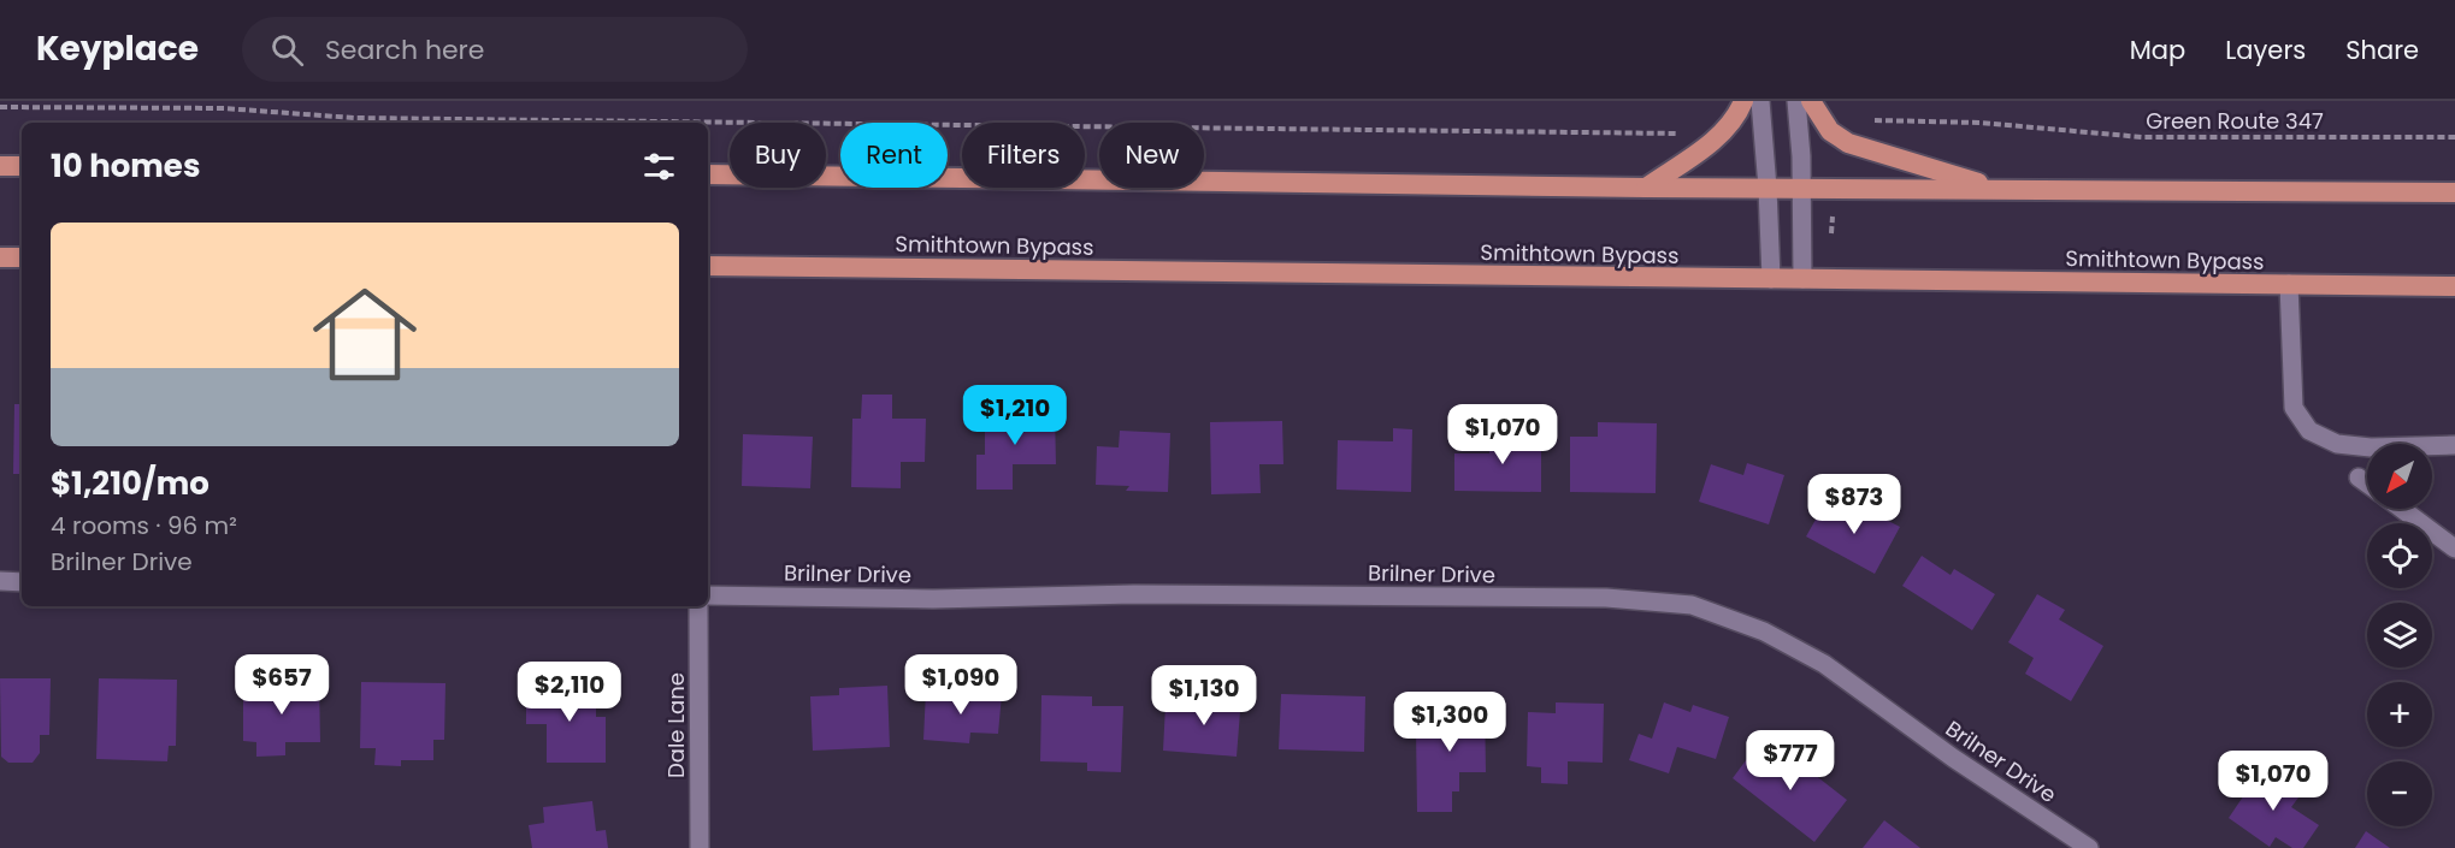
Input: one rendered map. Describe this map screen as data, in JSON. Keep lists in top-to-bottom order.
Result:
{
  "streets": {
    "highway": ["Smithtown Bypass"],
    "street": ["Brilner Drive", "Dale Lane"],
    "path": ["Green Route 347"]
  },
  "north": "bottom left",
  "page": {
    "header": "Keyplace",
    "search": "Search here",
    "nav": ["Map", "Layers", "Share"],
    "chip": [
      "Buy",
      "Rent",
      "Filters",
      "New"
    ],
    "heading": "10 homes",
    "list": [
      {
        "name": "$1,210/mo",
        "note": "4 rooms · 96 m² · Brilner Drive"
      }
    ],
    "price": [
      "$1,210",
      "$1,070",
      "$873",
      "$657",
      "$1,090",
      "$2,110",
      "$1,130",
      "$1,300",
      "$777",
      "$1,070"
    ],
    "map_buttons": ["+", "−"]
  }
}
